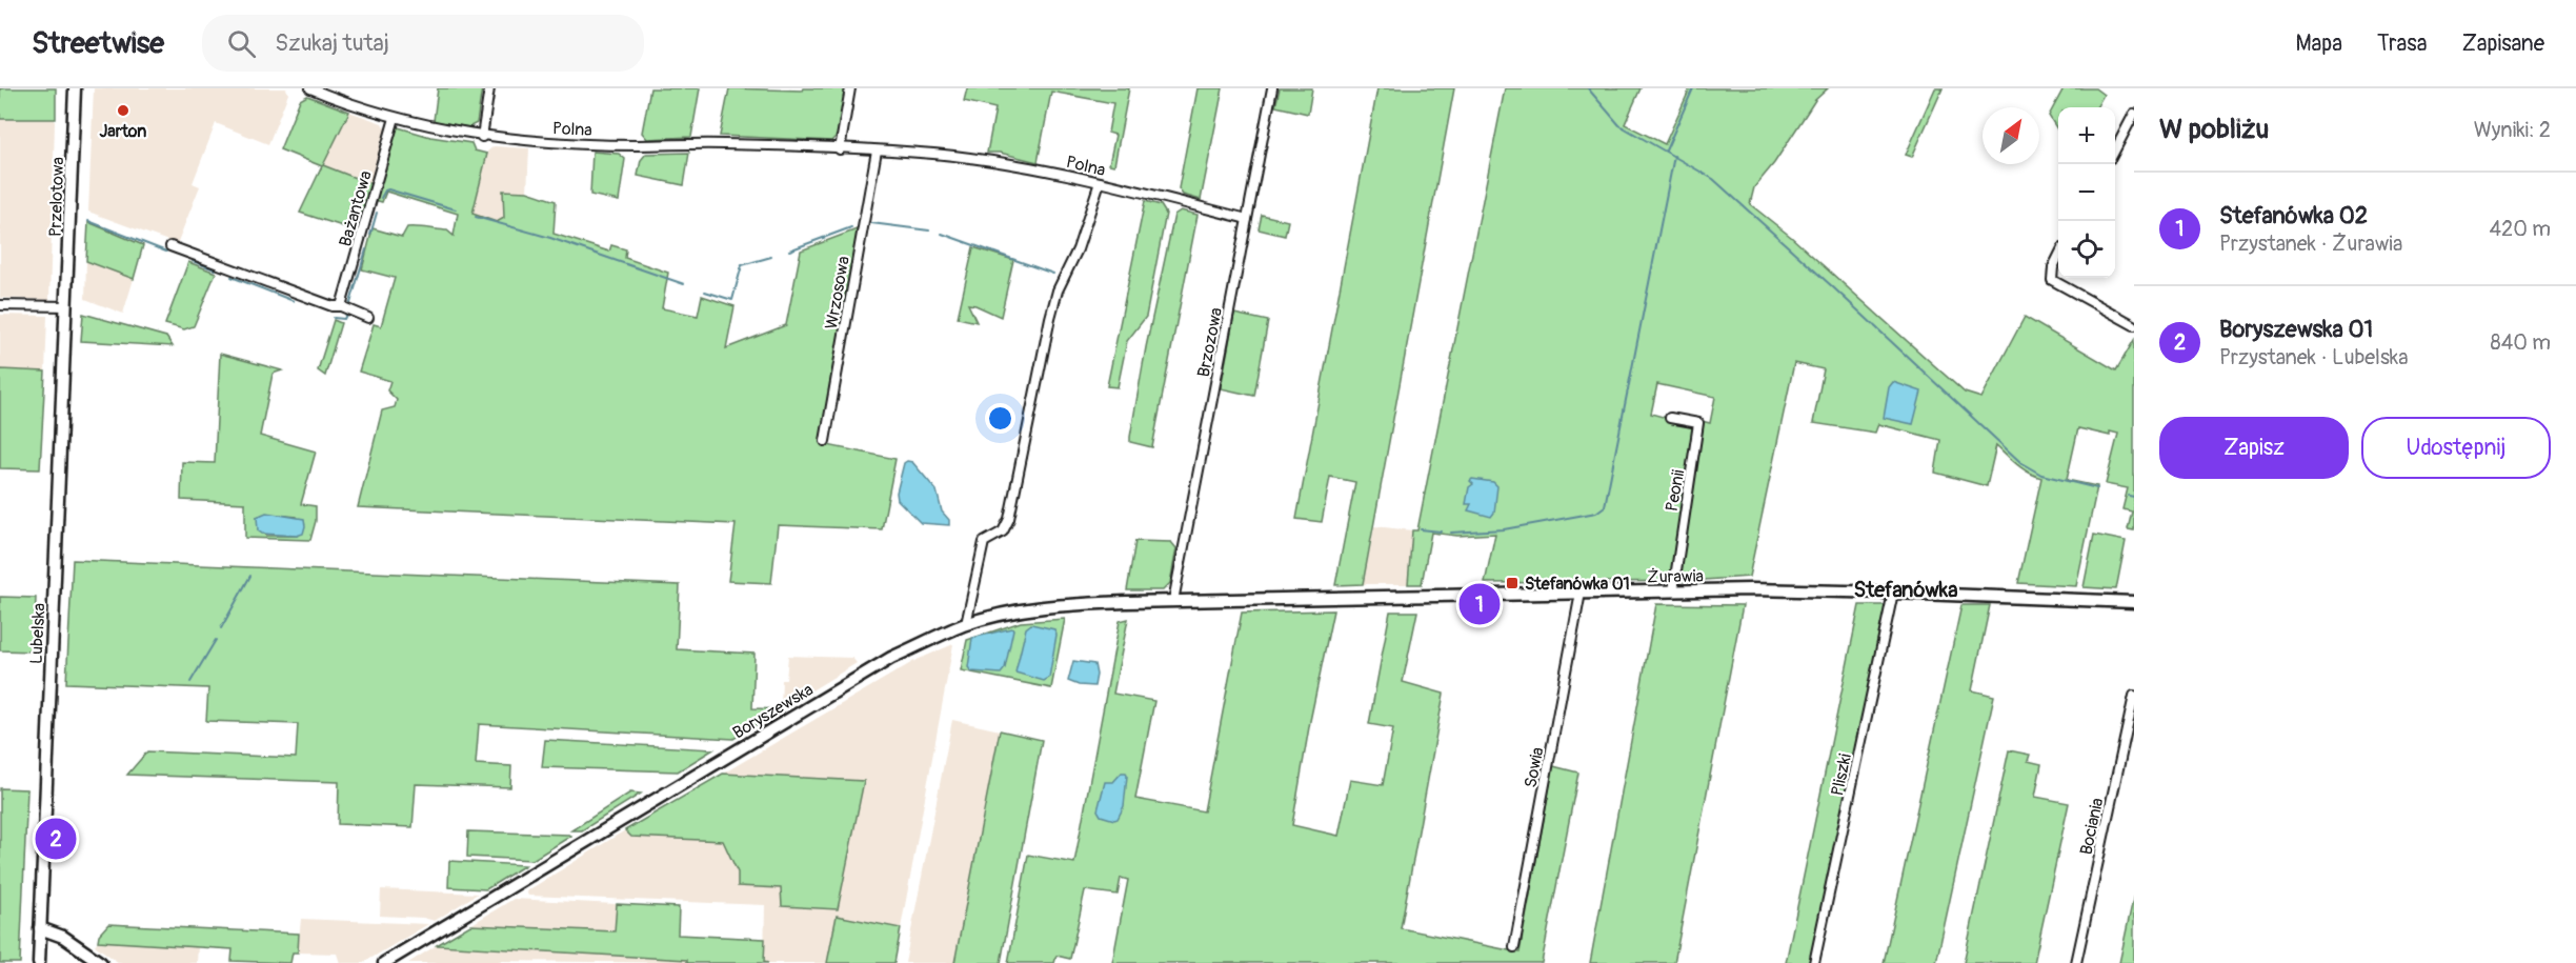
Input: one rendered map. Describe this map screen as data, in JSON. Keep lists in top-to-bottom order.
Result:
{
  "streets": {
    "main road": [
      "Przelotowa",
      "Żurawia",
      "Lubelska",
      "Boryszewska"
    ],
    "street": [
      "Polna",
      "Bażantowa",
      "Wrzosowa",
      "Brzozowa",
      "Peonii",
      "Sowia",
      "Pliszki",
      "Bociania"
    ]
  },
  "crossings": [
    ["Polna", "Bażantowa"],
    ["Polna", "Wrzosowa"],
    ["Polna", "Brzozowa"],
    ["Przelotowa", "Lubelska"],
    ["Brzozowa", "Boryszewska"],
    ["Peonii", "Żurawia"],
    ["Żurawia", "Boryszewska"],
    ["Żurawia", "Sowia"],
    ["Żurawia", "Pliszki"]
  ],
  "districts": ["Stefanówka"],
  "places": {
    "other": ["Jarton"],
    "transit": ["Stefanówka 01"]
  },
  "north": "top right",
  "page": {
    "header": "Streetwise",
    "search": "Szukaj tutaj",
    "nav": ["Mapa", "Trasa", "Zapisane"],
    "heading": ["W pobliżu", "Wyniki: 2"],
    "map_buttons": ["+", "−"],
    "list": [
      {
        "mark": "1",
        "name": "Stefanówka 02",
        "note": "Przystanek · Żurawia",
        "value": "420 m"
      },
      {
        "mark": "2",
        "name": "Boryszewska 01",
        "note": "Przystanek · Lubelska",
        "value": "840 m"
      }
    ],
    "buttons": ["Zapisz", "Udostępnij"],
    "pins": ["1", "2"]
  }
}
